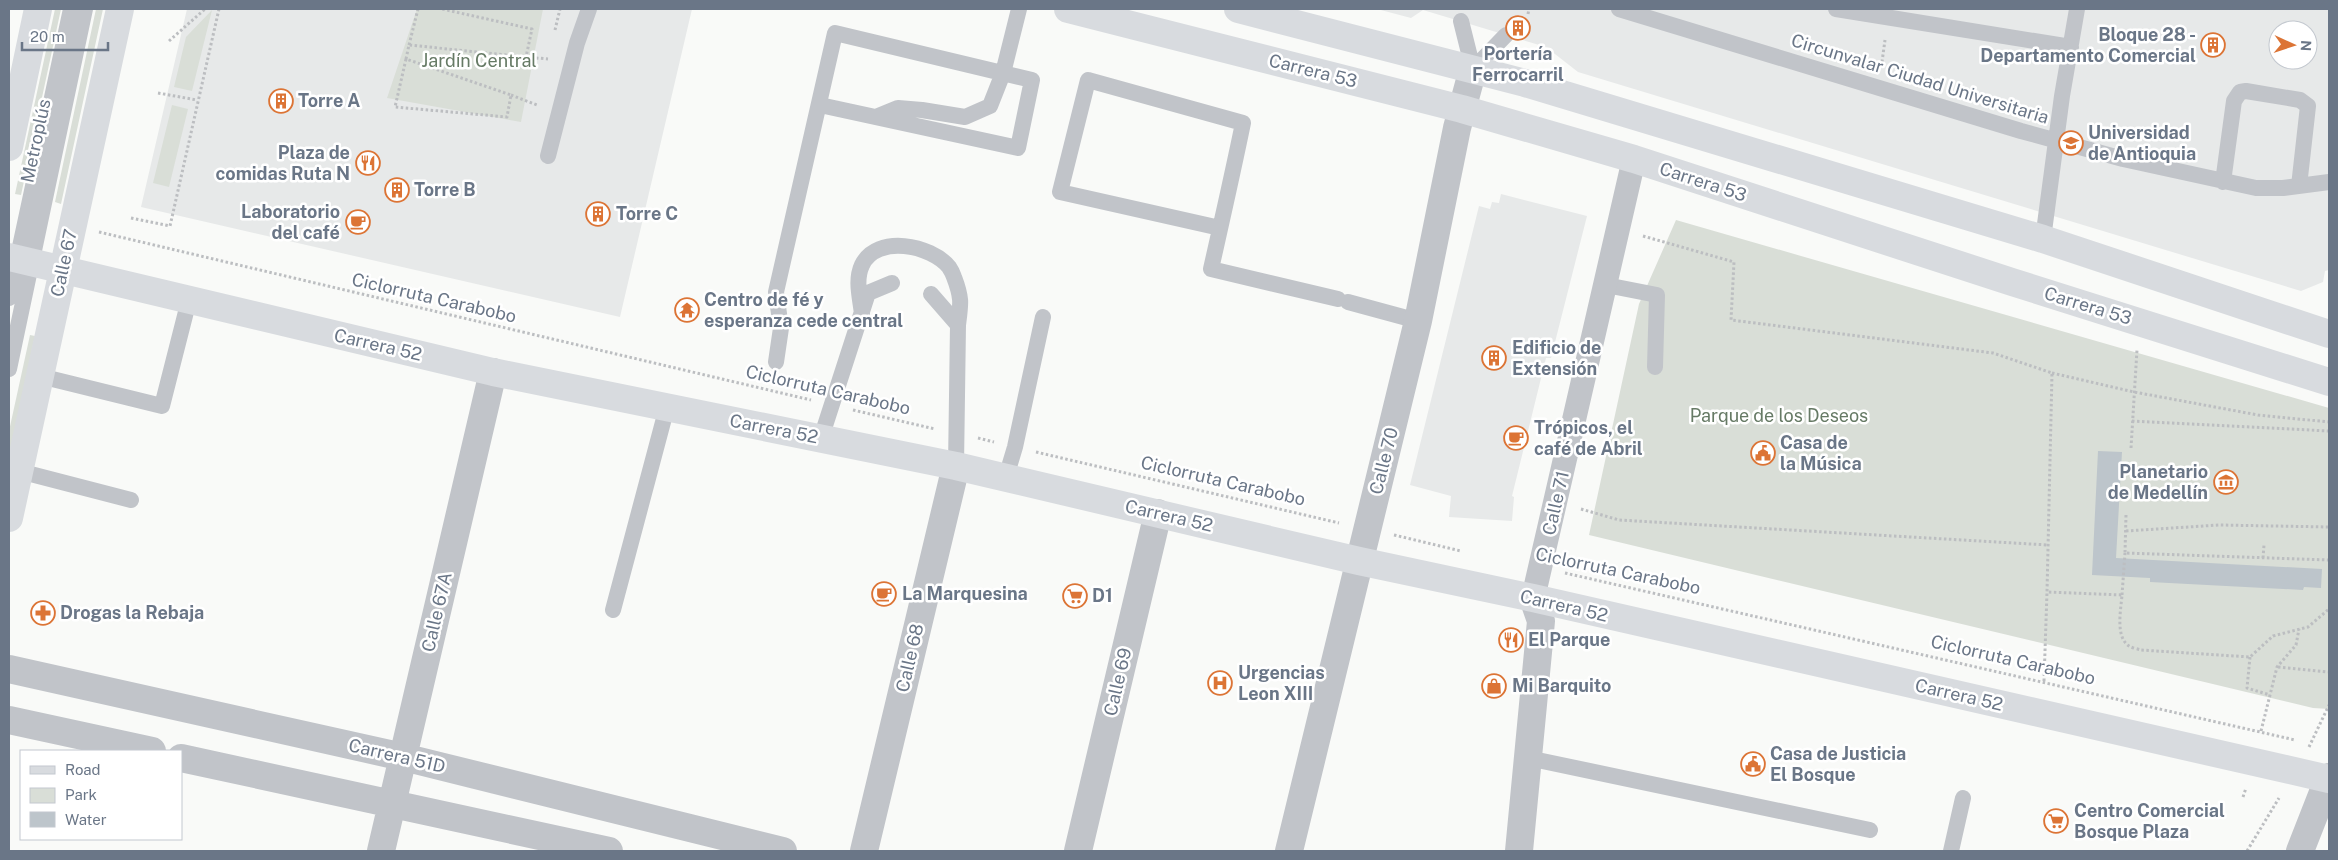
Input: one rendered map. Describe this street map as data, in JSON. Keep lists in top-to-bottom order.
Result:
{
  "streets": {
    "main road": ["Carrera 53", "Calle 67", "Carrera 52"],
    "street": [
      "Calle 70",
      "Calle 71",
      "Calle 67A",
      "Calle 68",
      "Calle 69",
      "Carrera 51D"
    ],
    "lane": ["Circunvalar Ciudad Universitaria", "Metroplús"],
    "path": ["Ciclorruta Carabobo"]
  },
  "crossings": [
    ["Carrera 53", "Calle 70"],
    ["Carrera 53", "Calle 71"],
    ["Metroplús", "Carrera 52"],
    ["Calle 67", "Carrera 52"],
    ["Ciclorruta Carabobo", "Calle 70"],
    ["Ciclorruta Carabobo", "Calle 71"],
    ["Carrera 52", "Calle 70"],
    ["Carrera 52", "Calle 71"],
    ["Carrera 52", "Calle 67A"],
    ["Carrera 52", "Calle 68"],
    ["Carrera 52", "Calle 69"],
    ["Calle 67A", "Carrera 51D"]
  ],
  "parks": ["Jardín Central", "Parque de los Deseos"],
  "places": {
    "building": [
      "Portería Ferrocarril",
      "Bloque 28 - Departamento Comercial",
      "Torre A",
      "Torre B",
      "Torre C",
      "Edificio de Extensión"
    ],
    "school or university": ["Universidad de Antioquia"],
    "restaurant": ["Plaza de comidas Ruta N", "El Parque"],
    "cafe": ["Laboratorio del café", "Trópicos, el café de Abril", "La Marquesina"],
    "temple": ["Centro de fé y esperanza cede central"],
    "public building": ["Casa de la Música", "Casa de Justicia El Bosque"],
    "museum": ["Planetario de Medellín"],
    "supermarket": ["D1", "Centro Comercial Bosque Plaza"],
    "pharmacy": ["Drogas la Rebaja"],
    "hospital": ["Urgencias Leon XIII"],
    "shop": ["Mi Barquito"]
  },
  "legend": ["Road", "Park", "Water"],
  "scale_bar": "20 m",
  "north": "right"
}
